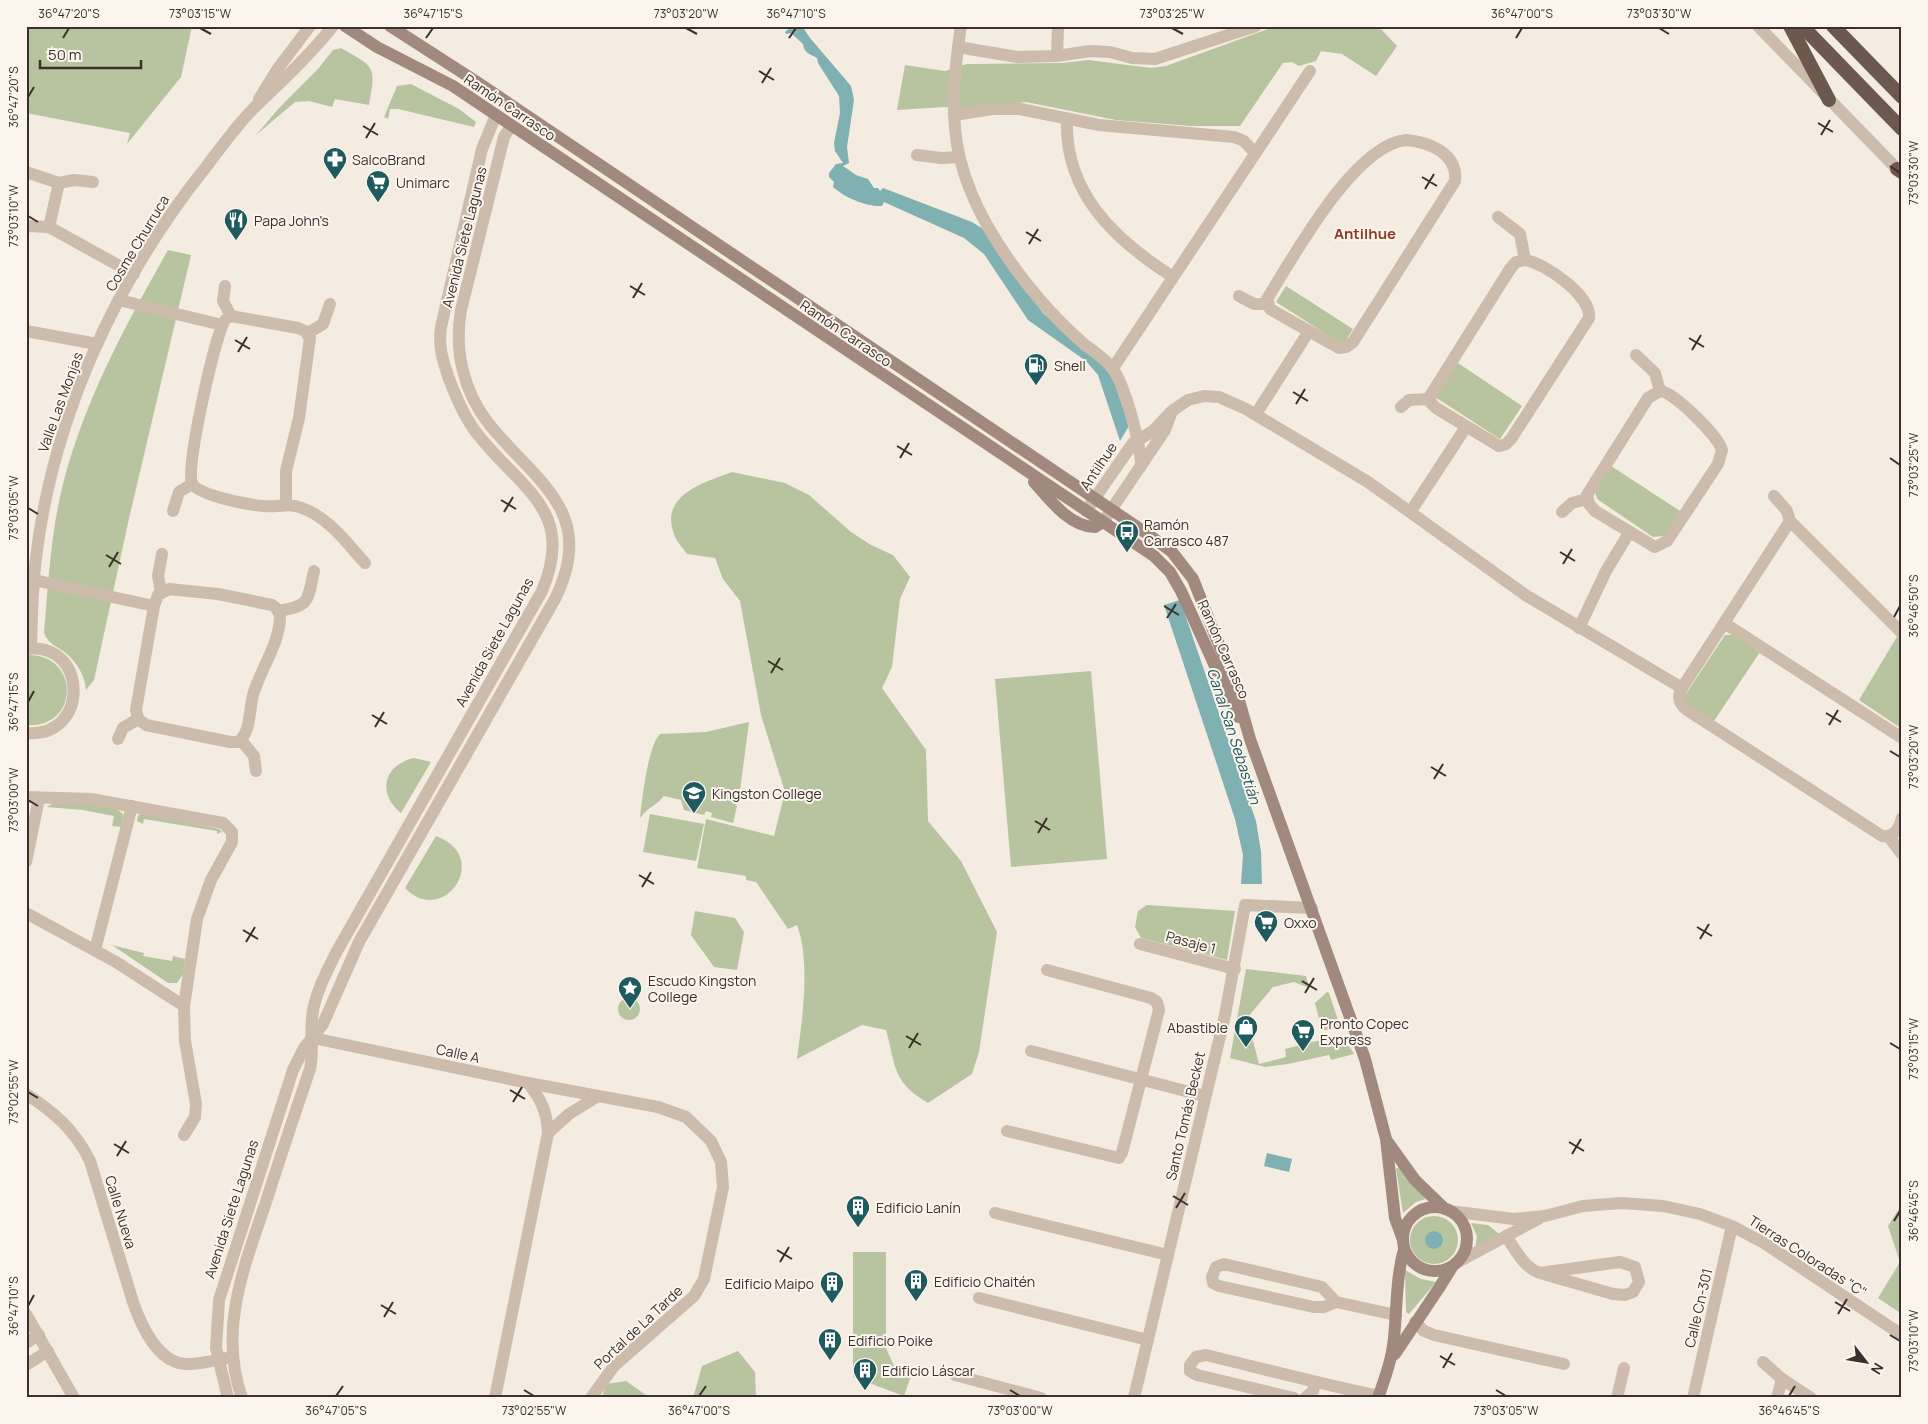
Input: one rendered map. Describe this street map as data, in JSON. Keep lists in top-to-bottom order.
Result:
{
  "streets": {
    "main road": ["Ramón Carrasco"],
    "street": [
      "Avenida Siete Lagunas",
      "Cosme Churruca",
      "Valle Las Monjas",
      "Antilhue",
      "Pasaje 1",
      "Calle A",
      "Santo Tomás Becket",
      "Calle Nueva",
      "Tierras Coloradas \"C\"",
      "Calle Cn-301",
      "Portal de La Tarde"
    ]
  },
  "crossings": [
    ["Ramón Carrasco", "Avenida Siete Lagunas"],
    ["Ramón Carrasco", "Antilhue"],
    ["Ramón Carrasco", "Santo Tomás Becket"],
    ["Ramón Carrasco", "Tierras Coloradas \"C\""],
    ["Avenida Siete Lagunas", "Calle A"],
    ["Avenida Siete Lagunas", "Calle Nueva"],
    ["Cosme Churruca", "Valle Las Monjas"],
    ["Pasaje 1", "Santo Tomás Becket"],
    ["Calle A", "Portal de La Tarde"],
    ["Tierras Coloradas \"C\"", "Calle Cn-301"]
  ],
  "districts": ["Antilhue"],
  "water": ["Canal San Sebastián"],
  "places": {
    "pharmacy": ["SalcoBrand"],
    "supermarket": ["Unimarc", "Oxxo", "Pronto Copec Express"],
    "restaurant": ["Papa John's"],
    "fuel station": ["Shell"],
    "bus stop": ["Ramón Carrasco 487"],
    "school or university": ["Kingston College"],
    "place": ["Escudo Kingston College"],
    "shop": ["Abastible"],
    "building": [
      "Edificio Lanín",
      "Edificio Chaitén",
      "Edificio Maipo",
      "Edificio Poike",
      "Edificio Láscar"
    ]
  },
  "scale_bar": "50 m",
  "north": "bottom right",
  "coordinates": [
    "36°47'20\"S",
    "73°03'15\"W",
    "36°47'15\"S",
    "73°03'20\"W",
    "36°47'10\"S",
    "73°03'25\"W",
    "36°47'00\"S",
    "73°03'30\"W",
    "73°03'10\"W",
    "73°03'05\"W",
    "36°46'50\"S",
    "73°03'00\"W",
    "73°02'55\"W",
    "36°46'45\"S",
    "36°47'05\"S"
  ]
}
